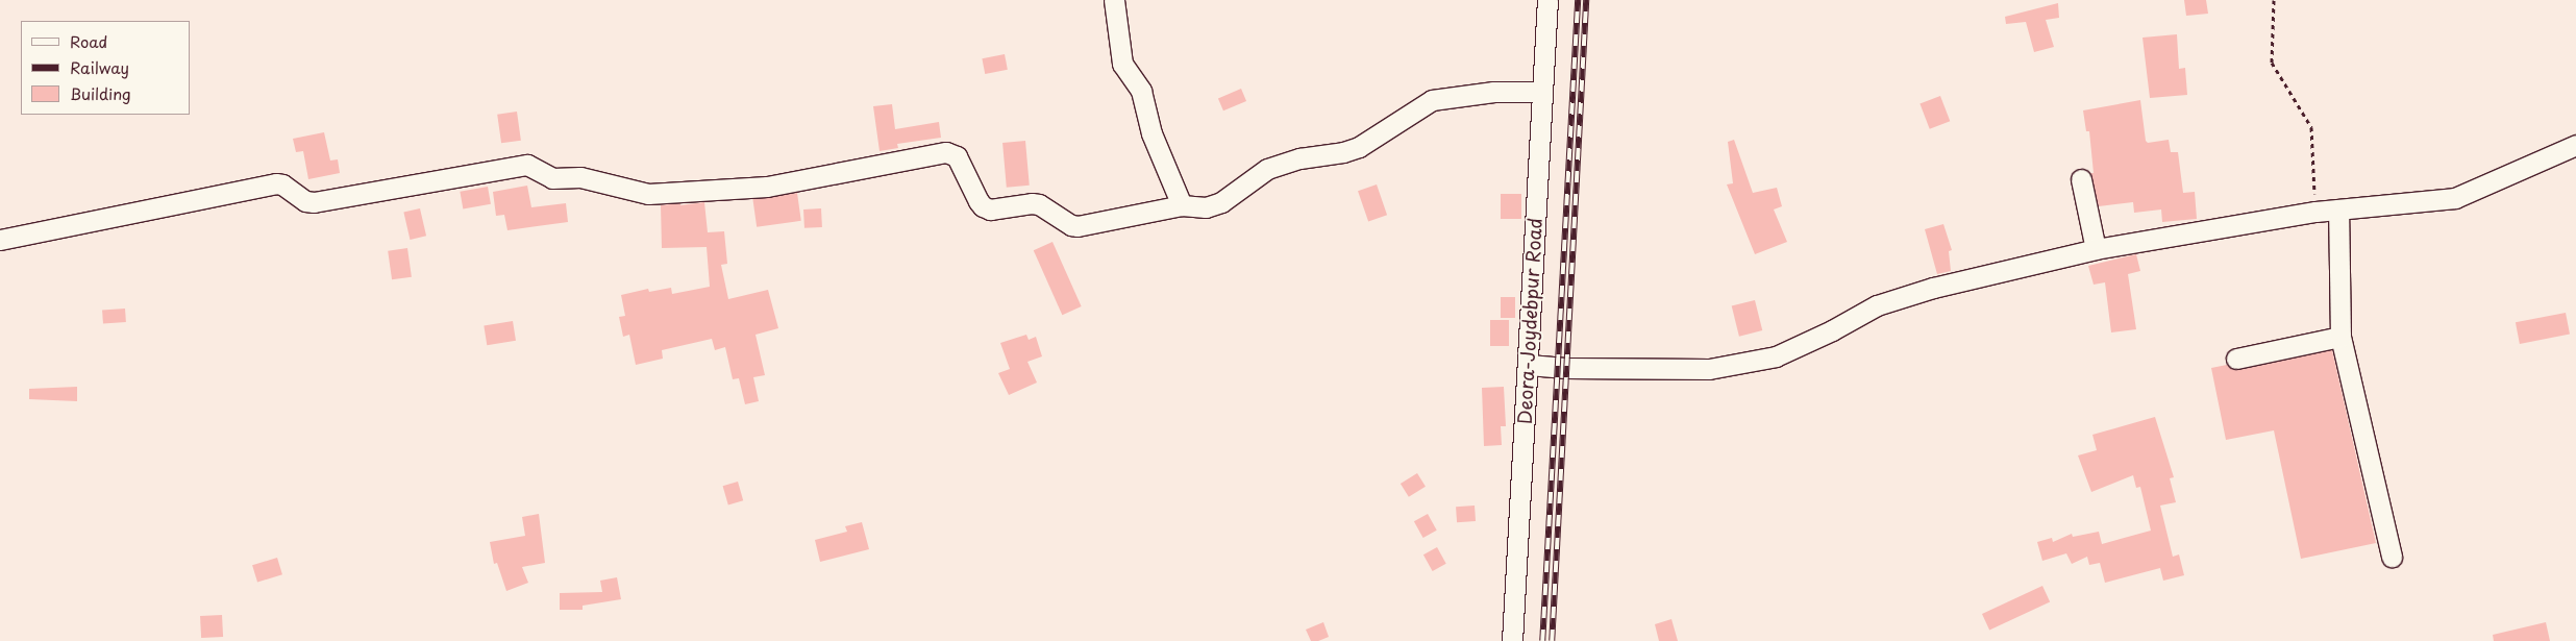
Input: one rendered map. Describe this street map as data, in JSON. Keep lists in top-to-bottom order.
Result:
{
  "streets": {
    "street": ["Deora-Joydebpur Road"]
  },
  "legend": ["Road", "Railway", "Building"]
}
